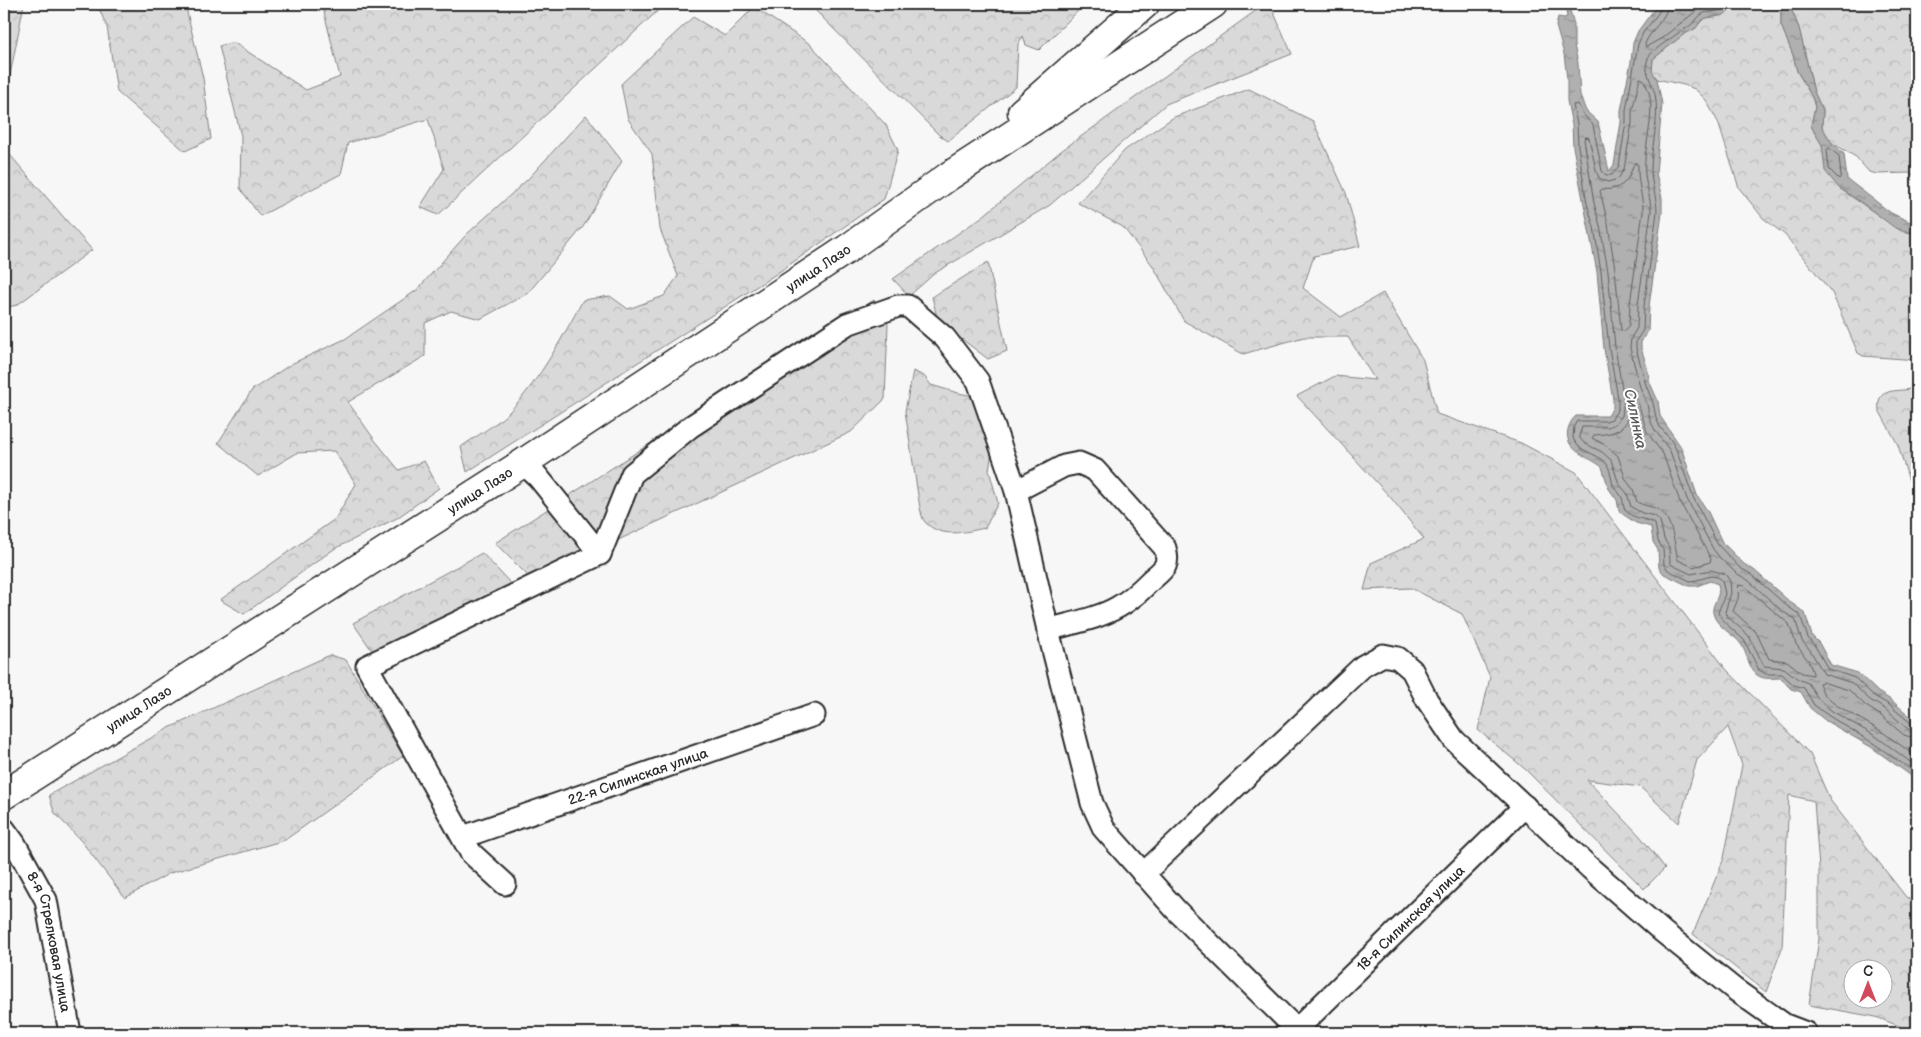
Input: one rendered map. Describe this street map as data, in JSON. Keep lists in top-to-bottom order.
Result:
{
  "streets": {
    "main road": ["улица Лазо"],
    "street": ["22-я Силинская улица", "18-я Силинская улица", "8-я Стрелковая улица"]
  },
  "water": ["Силинка"],
  "north": "top"
}
